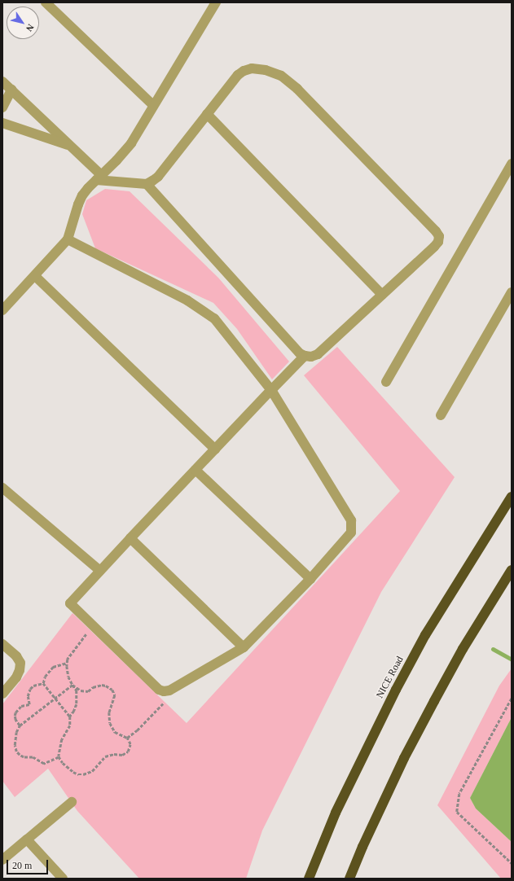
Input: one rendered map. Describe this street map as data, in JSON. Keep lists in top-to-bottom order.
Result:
{
  "streets": {
    "highway": ["NICE Road"]
  },
  "scale_bar": "20 m",
  "north": "bottom right"
}
